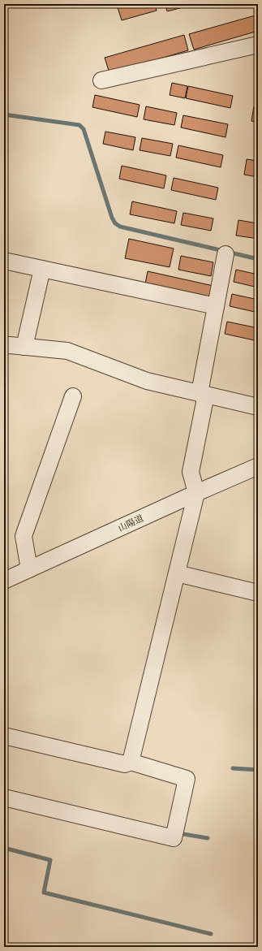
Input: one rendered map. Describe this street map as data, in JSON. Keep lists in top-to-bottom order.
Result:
{
  "streets": {
    "street": ["山陽道"]
  }
}
